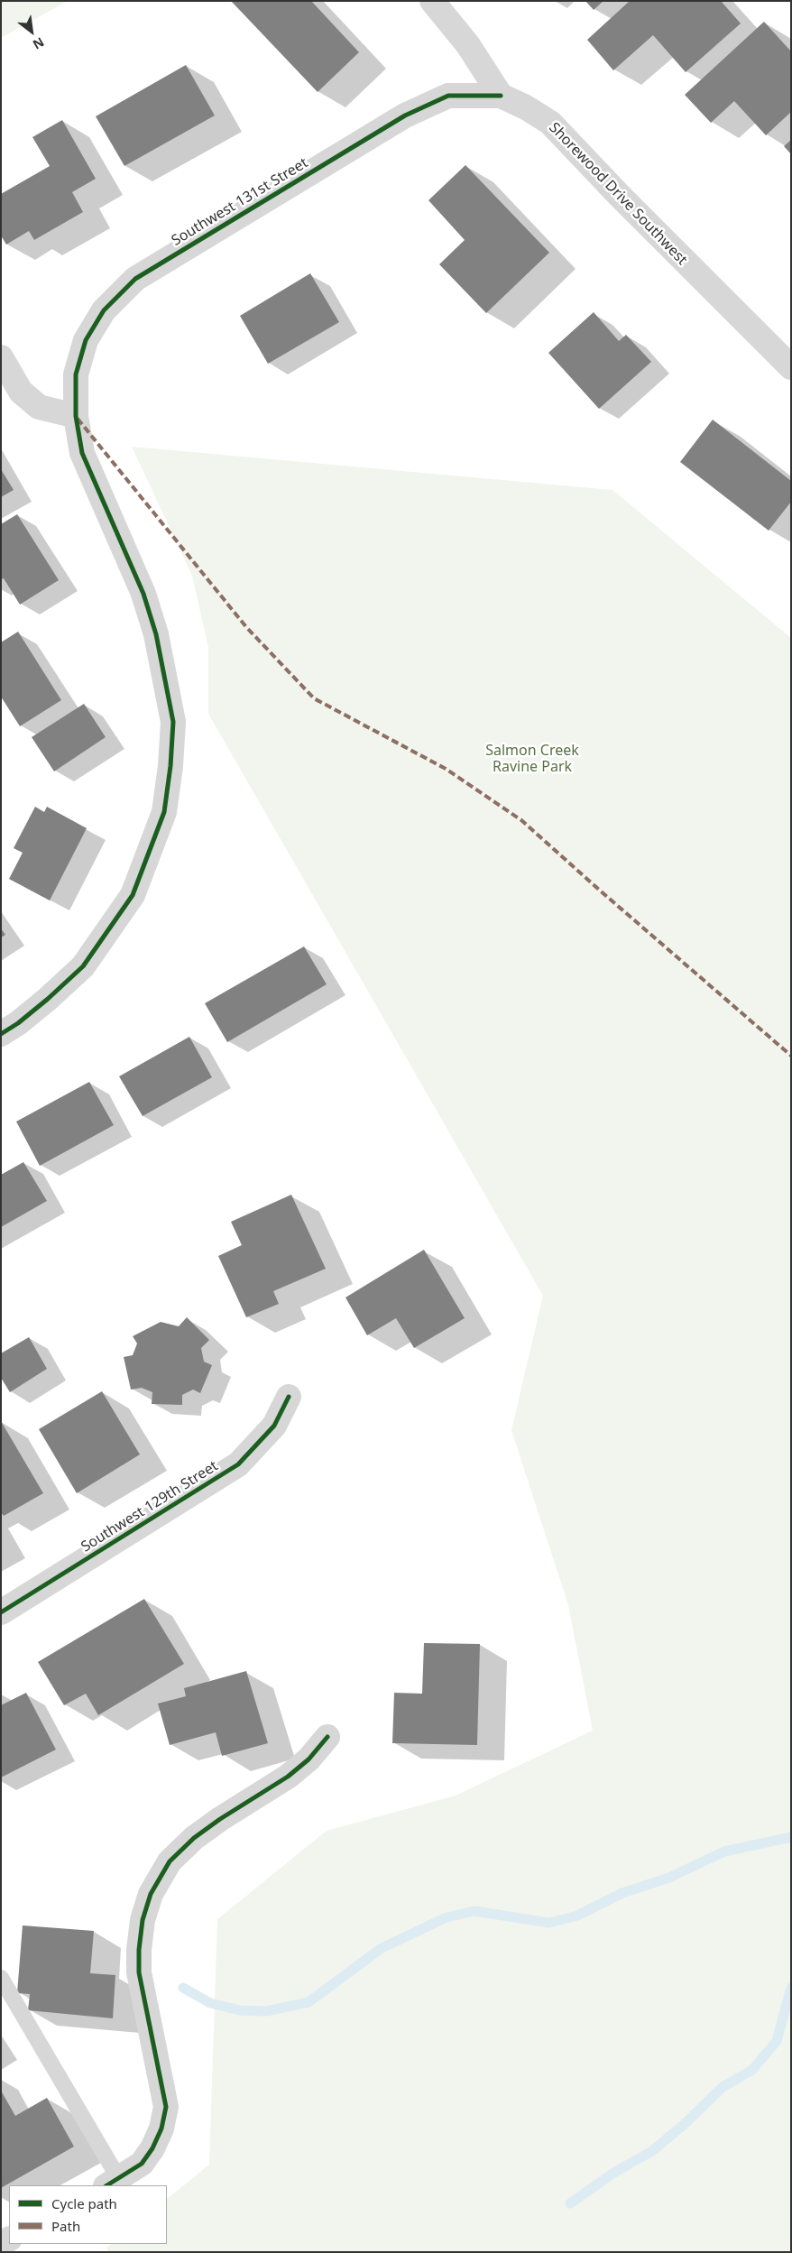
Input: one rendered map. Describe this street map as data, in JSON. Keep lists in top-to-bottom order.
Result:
{
  "streets": {
    "street": ["Shorewood Drive Southwest", "Southwest 131st Street", "Southwest 129th Street"]
  },
  "crossings": [
    ["Shorewood Drive Southwest", "Southwest 131st Street"]
  ],
  "parks": ["Salmon Creek Ravine Park"],
  "legend": ["Cycle path", "Path"],
  "north": "bottom right"
}
